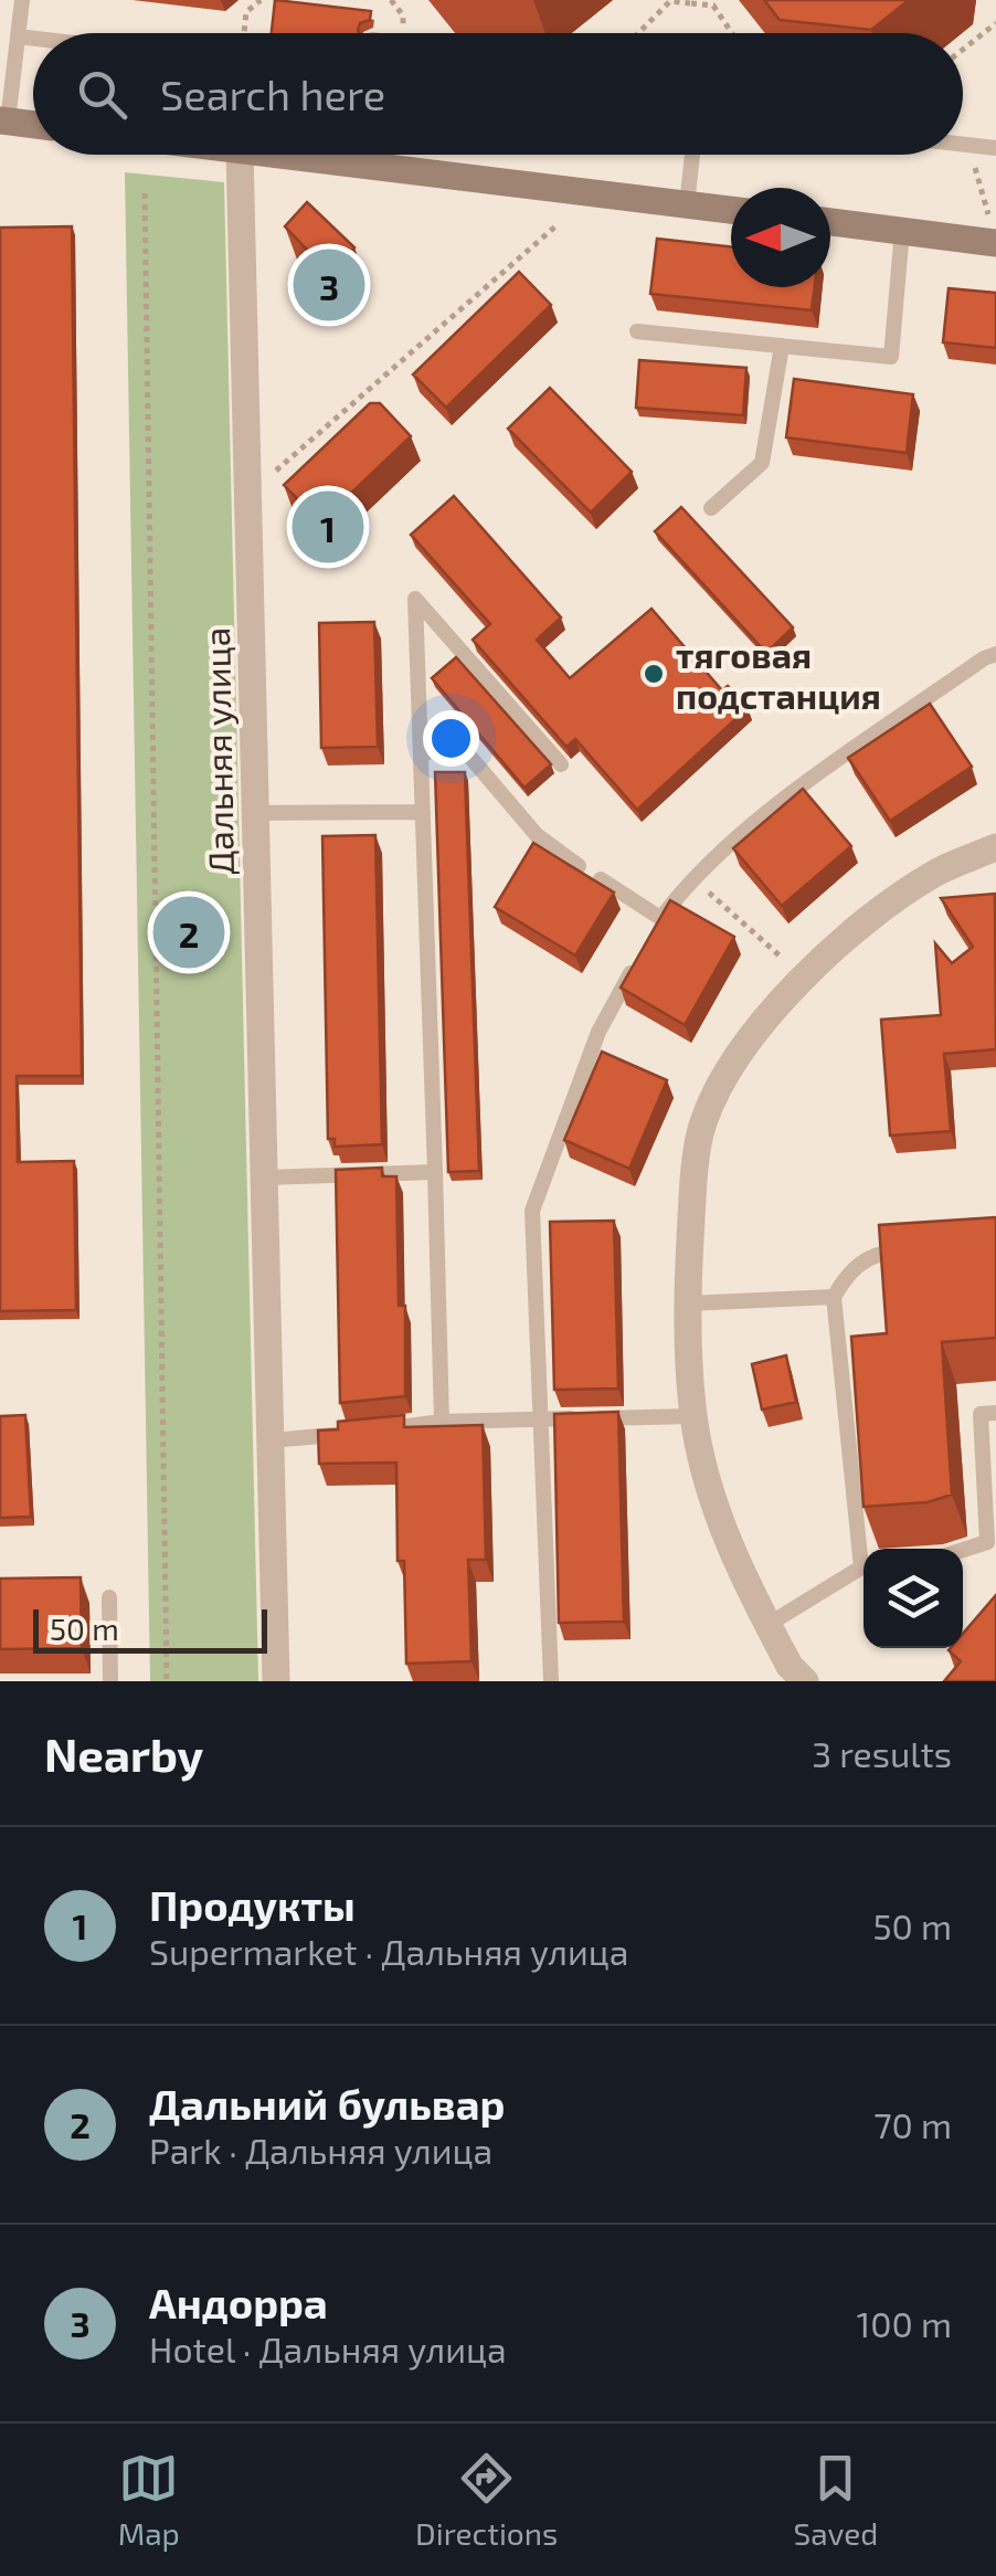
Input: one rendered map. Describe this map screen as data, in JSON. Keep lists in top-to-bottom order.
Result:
{
  "streets": {
    "street": ["Дальняя улица"]
  },
  "places": ["тяговая подстанция"],
  "scale_bar": "50 m",
  "north": "left",
  "page": {
    "search": "Search here",
    "pins": ["3", "1", "2"],
    "scale": "50 m",
    "heading": ["Nearby", "3 results"],
    "list": [
      {
        "mark": "1",
        "name": "Продукты",
        "note": "Supermarket · Дальняя улица",
        "value": "50 m"
      },
      {
        "mark": "2",
        "name": "Дальний бульвар",
        "note": "Park · Дальняя улица",
        "value": "70 m"
      },
      {
        "mark": "3",
        "name": "Андорра",
        "note": "Hotel · Дальняя улица",
        "value": "100 m"
      }
    ],
    "nav": ["Map", "Directions", "Saved"]
  }
}
